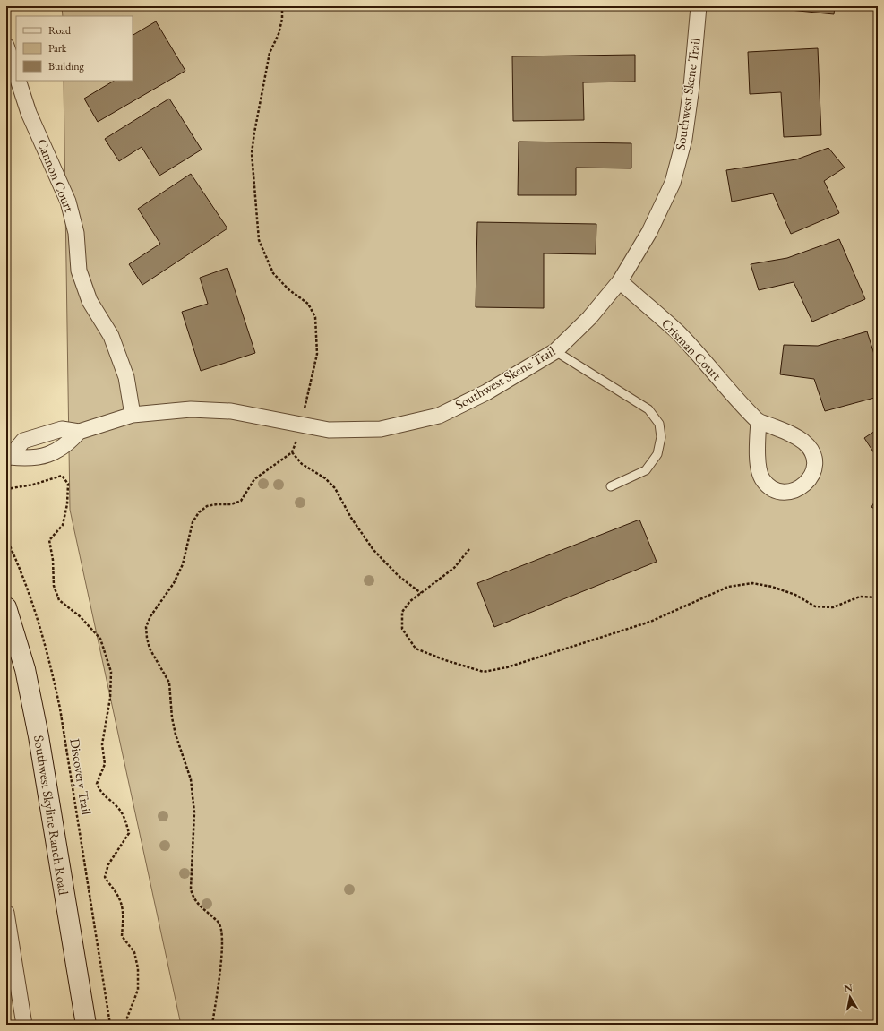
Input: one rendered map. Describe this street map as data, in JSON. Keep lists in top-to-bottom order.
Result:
{
  "streets": {
    "street": [
      "Southwest Skene Trail",
      "Cannon Court",
      "Crisman Court",
      "Southwest Skyline Ranch Road"
    ],
    "path": ["Discovery Trail"]
  },
  "crossings": [
    ["Southwest Skene Trail", "Cannon Court"],
    ["Southwest Skene Trail", "Crisman Court"]
  ],
  "legend": ["Road", "Park", "Building"],
  "north": "top"
}
